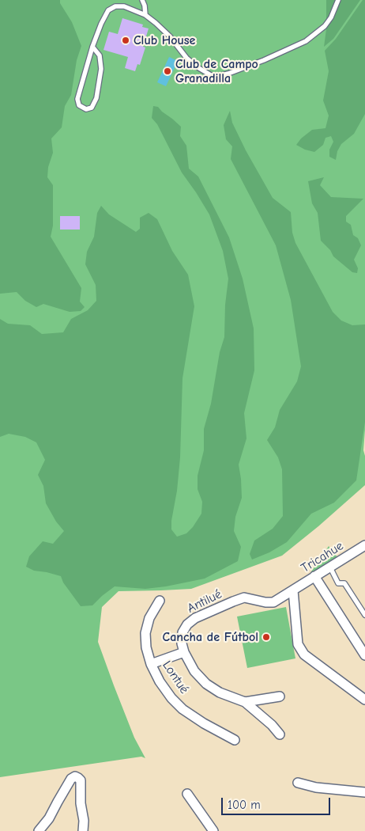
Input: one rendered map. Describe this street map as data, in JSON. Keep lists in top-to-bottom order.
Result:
{
  "streets": {
    "street": ["Tricahue", "Antilué", "Lontué"]
  },
  "crossings": [
    ["Tricahue", "Antilué"]
  ],
  "places": ["Club House", "Club de Campo Granadilla", "Cancha de Fútbol"],
  "scale_bar": "100 m"
}
